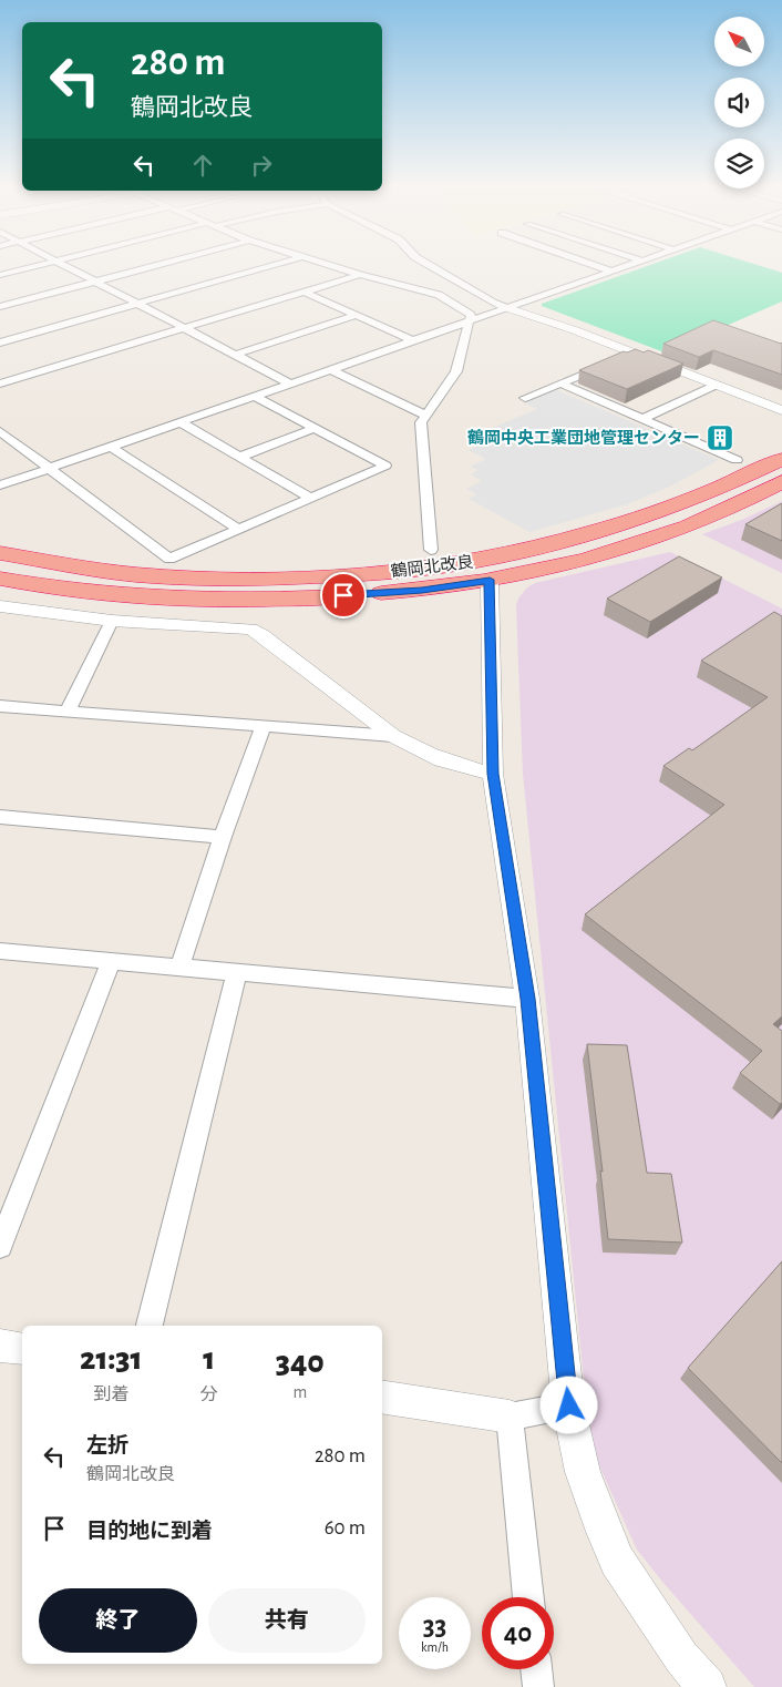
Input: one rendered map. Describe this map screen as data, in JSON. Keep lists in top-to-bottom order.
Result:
{
  "streets": {
    "highway": ["鶴岡北改良"]
  },
  "places": {
    "building": ["鶴岡中央工業団地管理センター"]
  },
  "north": "top left",
  "page": {
    "turn": ["280 m", "鶴岡北改良"],
    "eta": [
      "21:31",
      "到着",
      "1",
      "分",
      "340",
      "m"
    ],
    "list": [
      {
        "name": "左折",
        "note": "鶴岡北改良",
        "value": "280 m"
      },
      {
        "name": "目的地に到着",
        "value": "60 m"
      }
    ],
    "buttons": ["終了", "共有"],
    "speed": "33 km/h",
    "limit": "40"
  }
}
